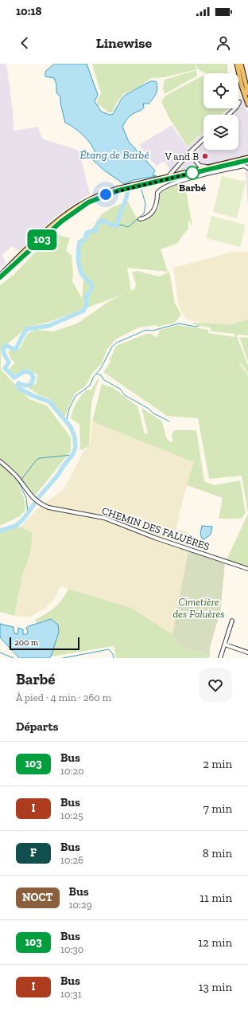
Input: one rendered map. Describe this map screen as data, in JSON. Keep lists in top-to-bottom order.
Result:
{
  "streets": {
    "street": ["CHEMIN DES FALUÈRES"]
  },
  "water": ["Étang de Barbé"],
  "parks": ["Cimetière des Faluères"],
  "places": ["V and B", "Barbé"],
  "lines": ["bus line 103"],
  "scale_bar": "200 m",
  "page": {
    "status": "10:18",
    "header": "Linewise",
    "on_map": "103",
    "scale": "200 m",
    "heading": [
      ["Barbé", "À pied · 4 min · 260 m"],
      "Départs"
    ],
    "list": [
      {
        "mark": "103",
        "name": "Bus",
        "note": "10:20",
        "value": "2 min"
      },
      {
        "mark": "I",
        "name": "Bus",
        "note": "10:25",
        "value": "7 min"
      },
      {
        "mark": "F",
        "name": "Bus",
        "note": "10:26",
        "value": "8 min"
      },
      {
        "mark": "NOCT",
        "name": "Bus",
        "note": "10:29",
        "value": "11 min"
      },
      {
        "mark": "103",
        "name": "Bus",
        "note": "10:30",
        "value": "12 min"
      },
      {
        "mark": "I",
        "name": "Bus",
        "note": "10:31",
        "value": "13 min"
      }
    ]
  }
}
